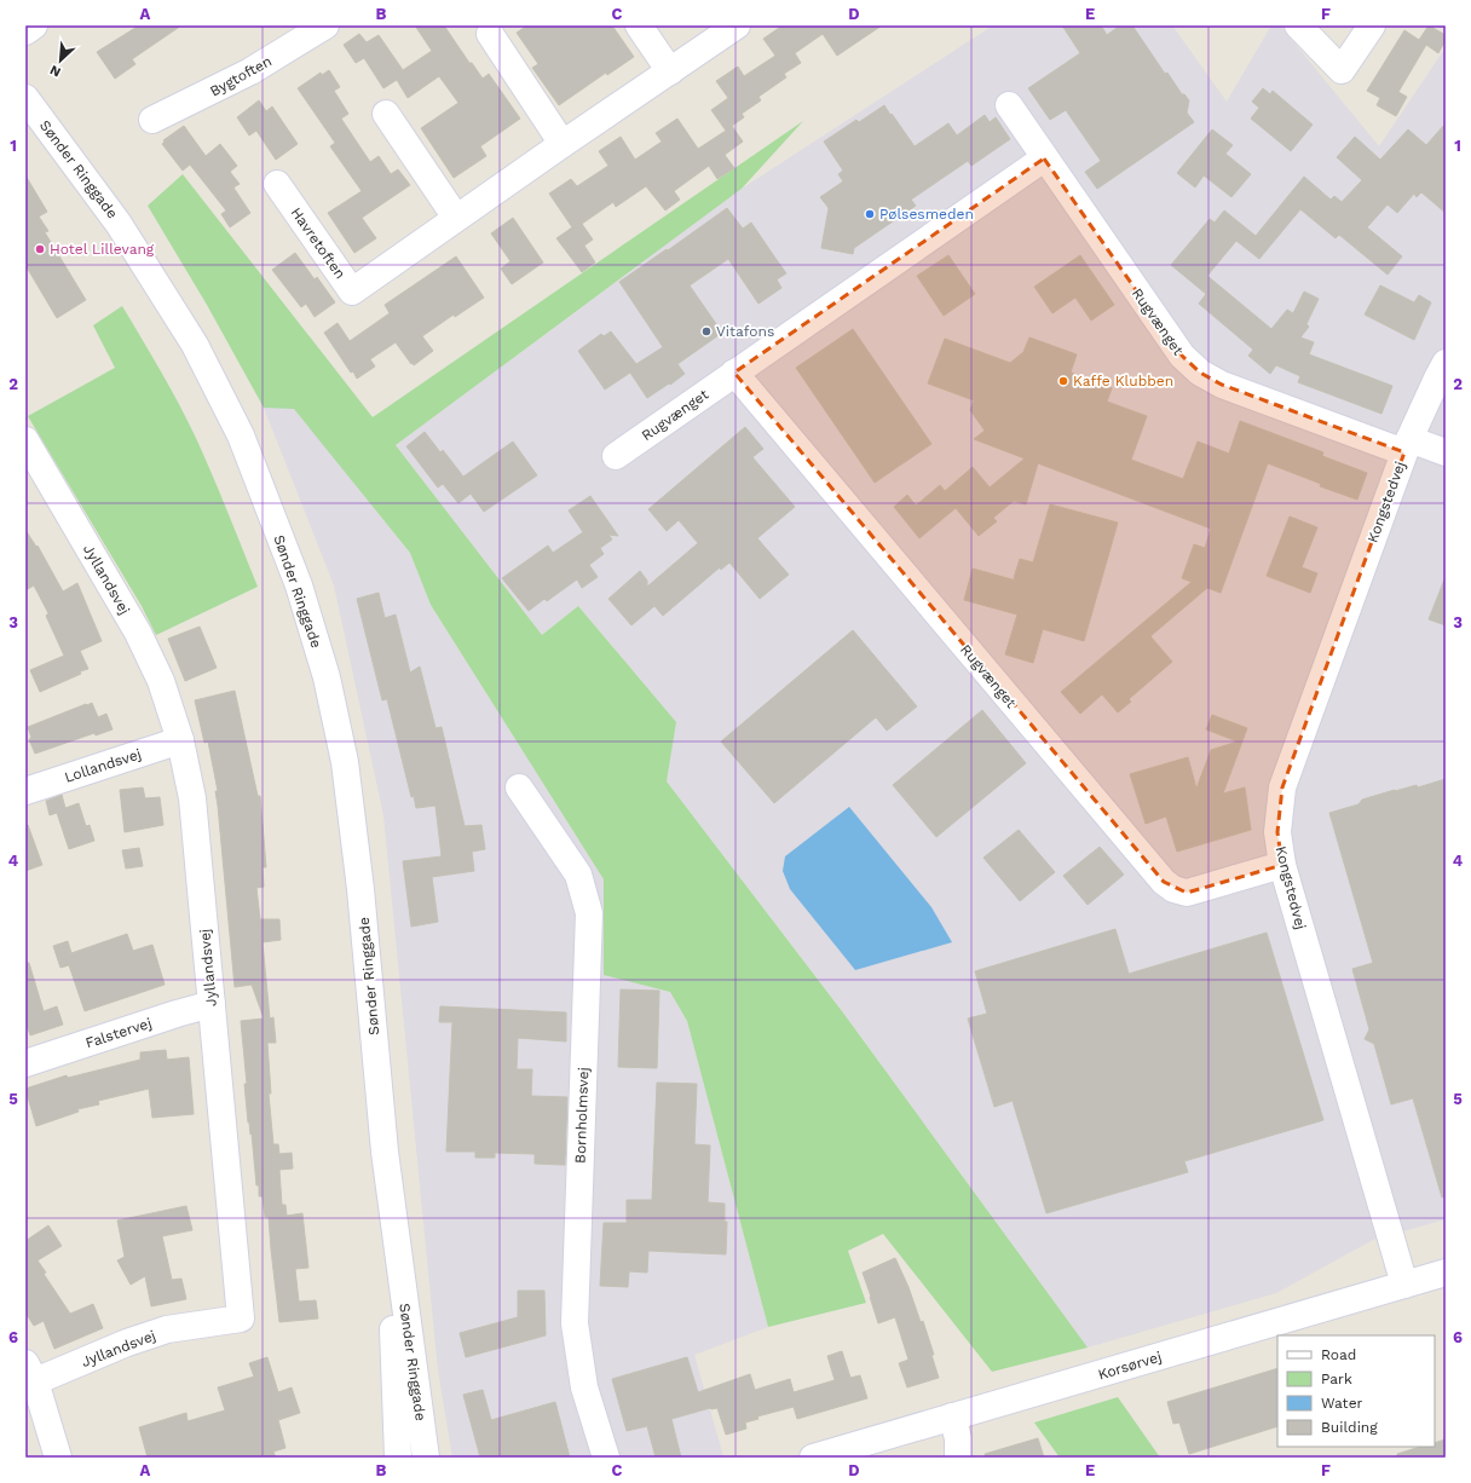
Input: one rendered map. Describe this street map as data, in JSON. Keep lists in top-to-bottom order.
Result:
{
  "streets": {
    "street": [
      "Bygtoften",
      "Sønder Ringgade",
      "Havretoften",
      "Rugvænget",
      "Kongstedvej",
      "Jyllandsvej",
      "Lollandsvej",
      "Falstervej",
      "Bornholmsvej",
      "Korsørvej"
    ]
  },
  "crossings": [
    ["Rugvænget", "Kongstedvej"],
    ["Kongstedvej", "Korsørvej"],
    ["Jyllandsvej", "Lollandsvej"],
    ["Jyllandsvej", "Falstervej"]
  ],
  "places": [
    "Pølsesmeden",
    "Hotel Lillevang",
    "Vitafons",
    "Kaffe Klubben"
  ],
  "legend": [
    "Road",
    "Park",
    "Water",
    "Building"
  ],
  "north": "bottom left",
  "grid": {
    "columns": [
      "A",
      "B",
      "C",
      "D",
      "E",
      "F"
    ],
    "rows": [
      "1",
      "2",
      "3",
      "4",
      "5",
      "6"
    ]
  }
}
